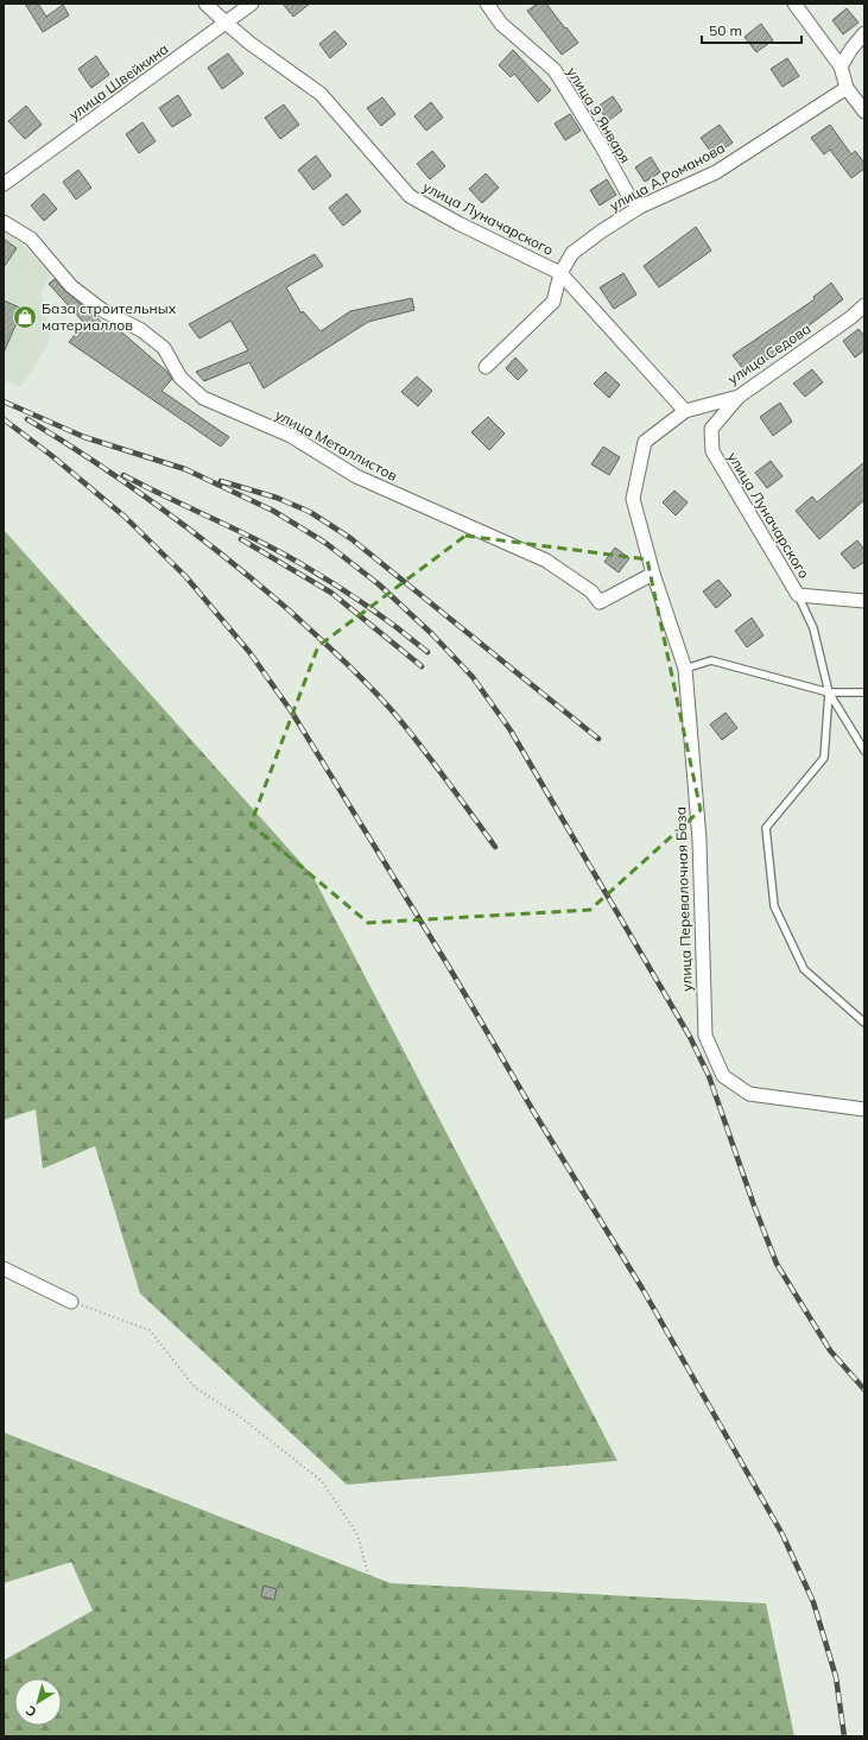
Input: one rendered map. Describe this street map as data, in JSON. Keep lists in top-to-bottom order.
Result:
{
  "streets": {
    "street": [
      "улица Швейкина",
      "улица 9 Января",
      "улица А.Романова",
      "улица Луначарского",
      "улица Седова",
      "улица Металлистов",
      "улица Перевалочная База"
    ]
  },
  "crossings": [
    ["улица Швейкина", "улица Луначарского"],
    ["улица 9 Января", "улица А.Романова"],
    ["улица А.Романова", "улица Луначарского"],
    ["улица Луначарского", "улица Седова"],
    ["улица Седова", "улица Металлистов"],
    ["улица Седова", "улица Перевалочная База"],
    ["улица Металлистов", "улица Перевалочная База"]
  ],
  "places": {
    "shop": ["База cтроительных материаллов"]
  },
  "scale_bar": "50 m",
  "north": "bottom left"
}
